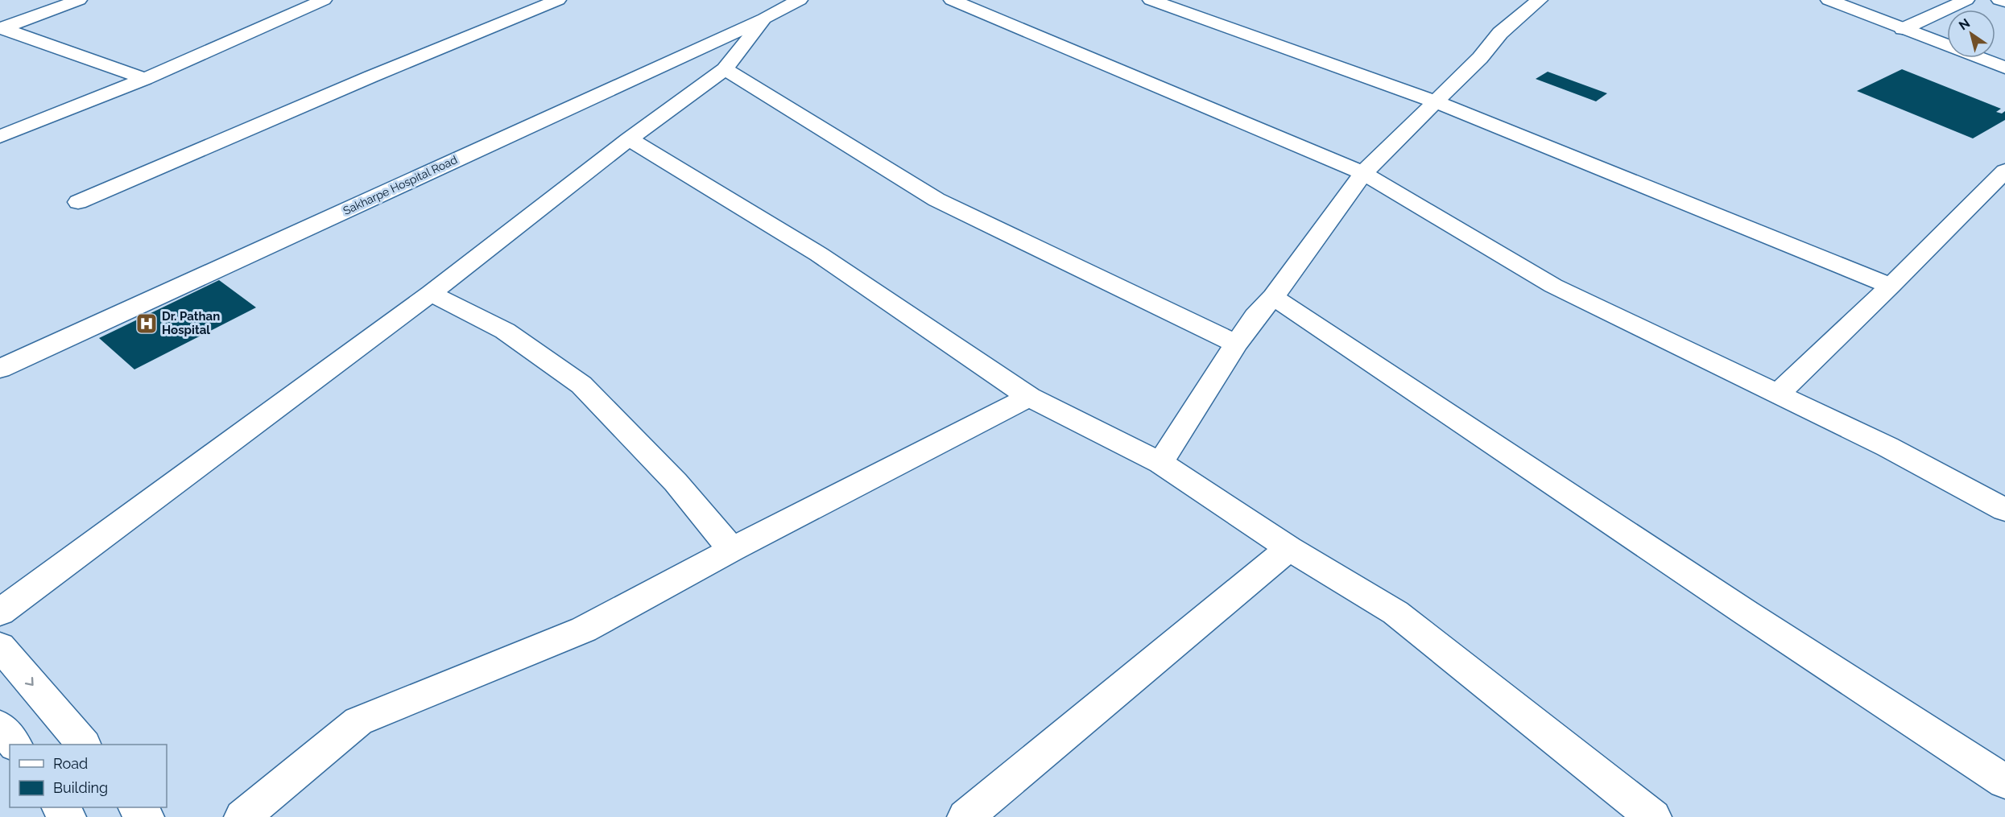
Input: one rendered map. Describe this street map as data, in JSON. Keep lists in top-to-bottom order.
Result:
{
  "streets": {
    "street": ["Sakharpe Hospital Road"]
  },
  "places": {
    "hospital": ["Dr. Pathan Hospital"]
  },
  "legend": ["Road", "Building"],
  "north": "top left"
}
